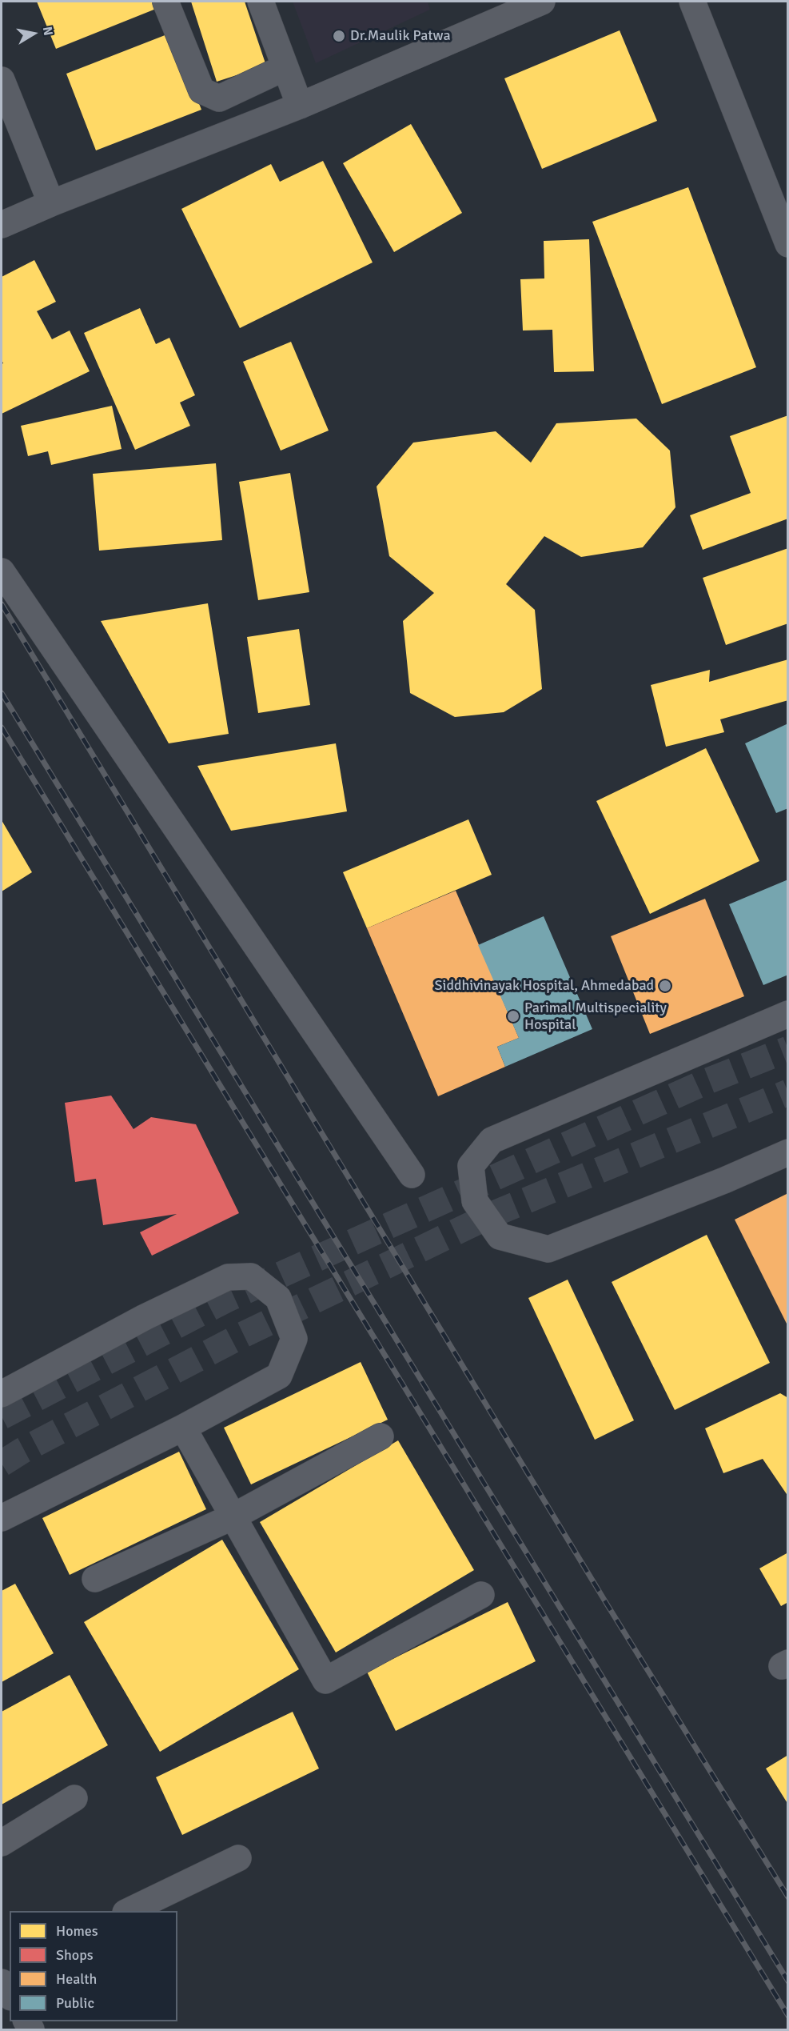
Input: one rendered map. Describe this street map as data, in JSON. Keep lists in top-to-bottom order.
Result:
{
  "places": ["Dr.Maulik Patwa", "Siddhivinayak Hospital, Ahmedabad", "Parimal Multispeciality Hospital"],
  "legend": [
    "Homes",
    "Shops",
    "Health",
    "Public"
  ],
  "north": "right"
}
